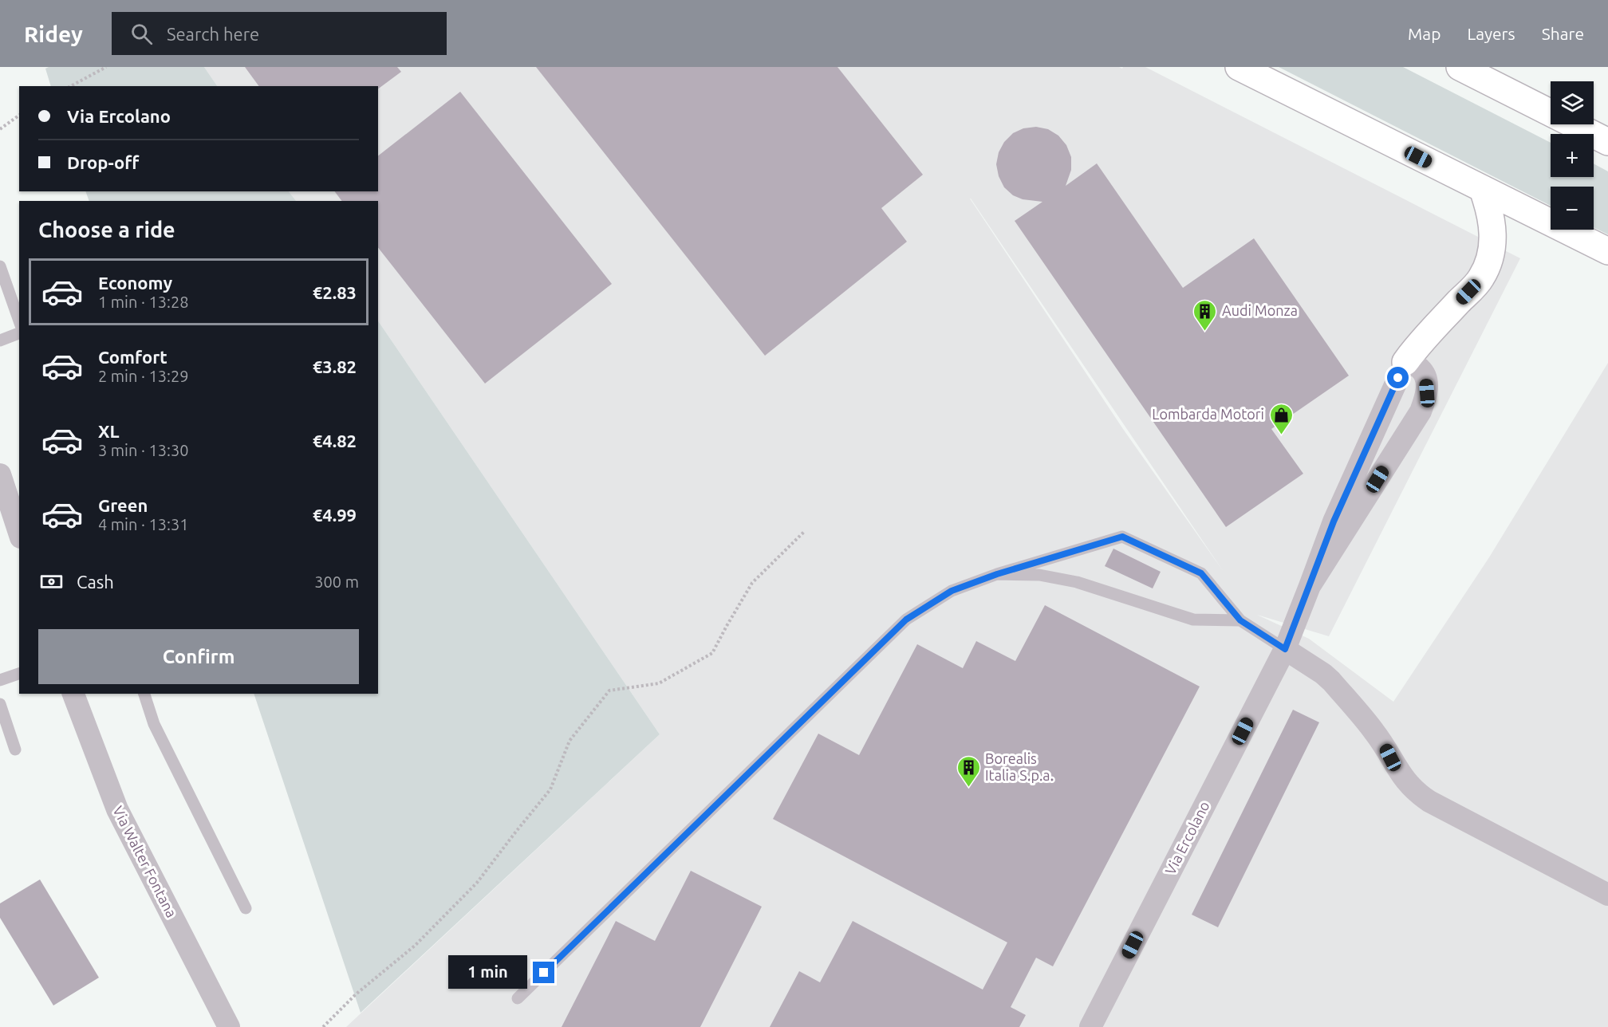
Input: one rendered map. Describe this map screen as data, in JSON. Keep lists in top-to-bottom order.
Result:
{
  "streets": {
    "street": ["Via Ercolano", "Via Walter Fontana"]
  },
  "places": {
    "building": ["Audi Monza", "Borealis Italia S.p.a."],
    "shop": ["Lombarda Motori"]
  },
  "page": {
    "header": "Ridey",
    "search": "Search here",
    "nav": ["Map", "Layers", "Share"],
    "map_buttons": ["+", "−"],
    "banner": ["Via Ercolano", "Drop-off"],
    "heading": "Choose a ride",
    "list": [
      {
        "name": "Economy",
        "note": "1 min · 13:28",
        "value": "€2.83"
      },
      {
        "name": "Comfort",
        "note": "2 min · 13:29",
        "value": "€3.82"
      },
      {
        "name": "XL",
        "note": "3 min · 13:30",
        "value": "€4.82"
      },
      {
        "name": "Green",
        "note": "4 min · 13:31",
        "value": "€4.99"
      }
    ],
    "pay": ["Cash", "300 m"],
    "buttons": "Confirm",
    "bubble": "1 min"
  }
}
